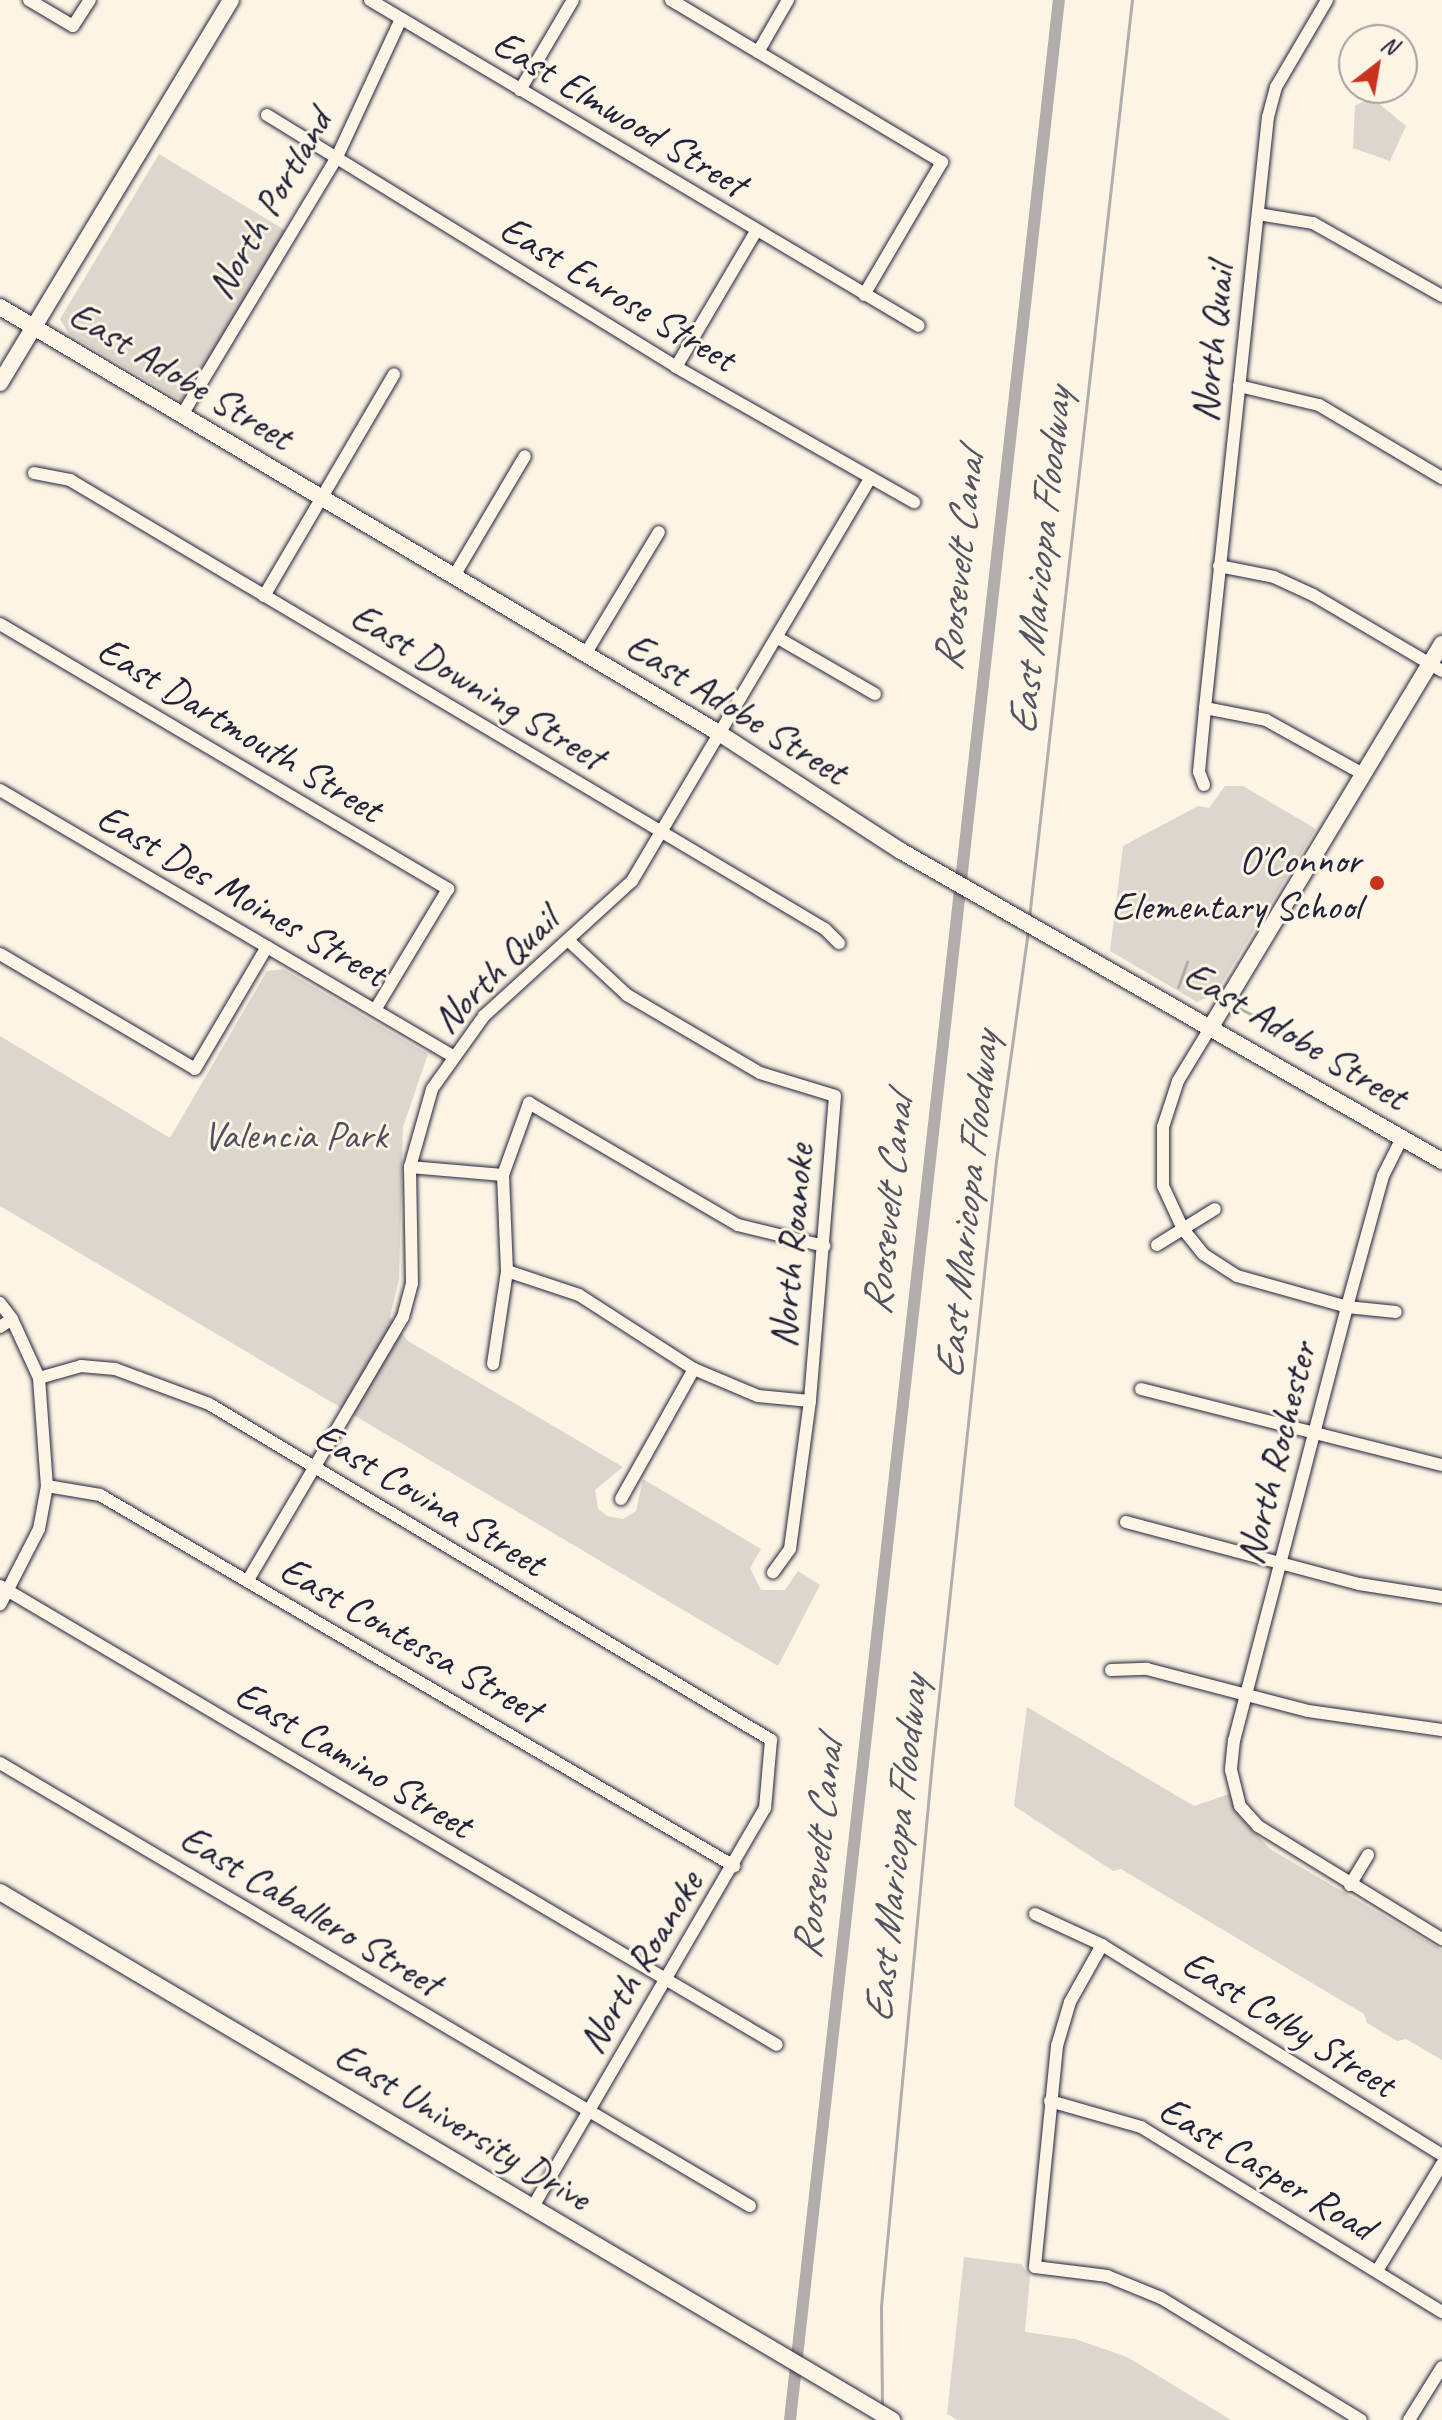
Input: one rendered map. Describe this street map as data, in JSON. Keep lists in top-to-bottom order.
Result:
{
  "streets": {
    "street": [
      "East Elmwood Street",
      "North Portland",
      "East Enrose Street",
      "North Quail",
      "East Adobe Street",
      "East Downing Street",
      "East Dartmouth Street",
      "East Des Moines Street",
      "North Roanoke",
      "North Rochester",
      "East Covina Street",
      "East Contessa Street",
      "East Camino Street",
      "East Caballero Street",
      "East Colby Street",
      "East University Drive",
      "East Casper Road"
    ]
  },
  "crossings": [
    ["East Elmwood Street", "North Portland"],
    ["North Portland", "East Enrose Street"],
    ["North Portland", "East Adobe Street"],
    ["East Enrose Street", "North Quail"],
    ["North Quail", "East Adobe Street"],
    ["North Quail", "East Downing Street"],
    ["North Quail", "East Des Moines Street"],
    ["North Quail", "North Roanoke"],
    ["North Quail", "East Covina Street"],
    ["North Quail", "East Contessa Street"],
    ["East Adobe Street", "North Rochester"],
    ["East Dartmouth Street", "East Des Moines Street"],
    ["North Roanoke", "East Covina Street"],
    ["North Roanoke", "East Contessa Street"],
    ["North Roanoke", "East Camino Street"],
    ["North Roanoke", "East Caballero Street"],
    ["North Roanoke", "East University Drive"]
  ],
  "water": ["Roosevelt Canal", "East Maricopa Floodway"],
  "parks": ["Valencia Park"],
  "places": ["O'Connor Elementary School"],
  "north": "top right"
}
